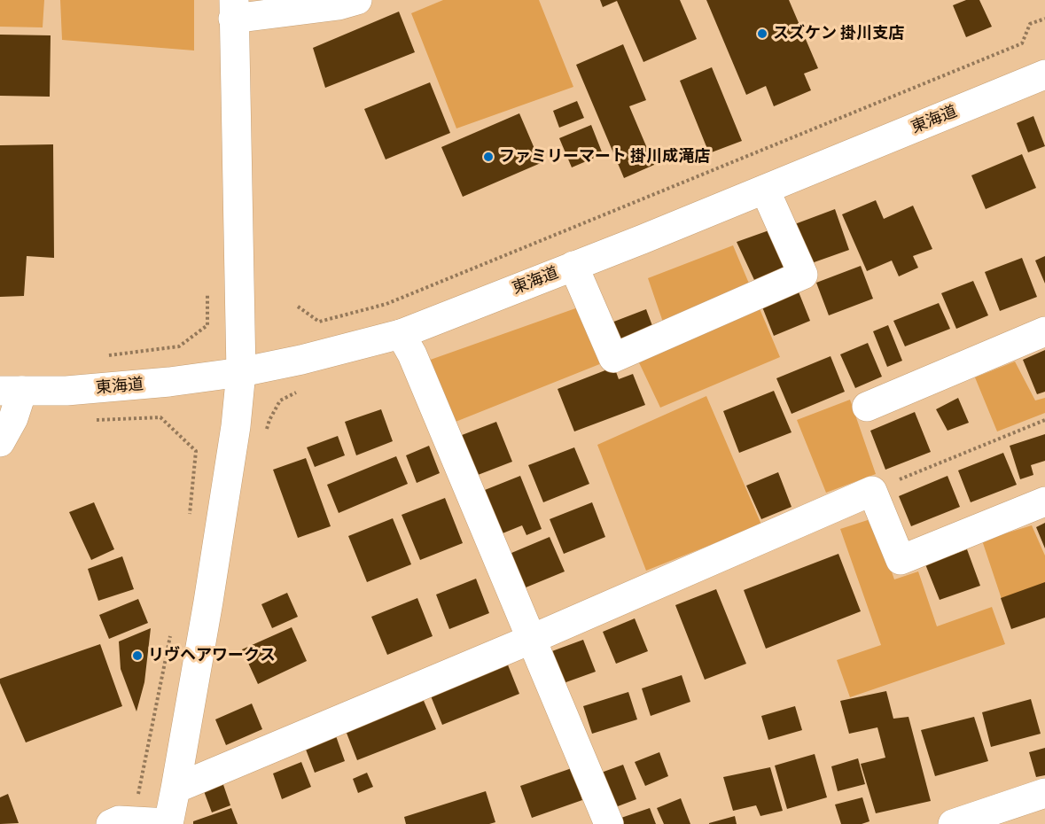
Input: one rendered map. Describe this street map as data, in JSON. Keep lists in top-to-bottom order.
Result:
{
  "streets": {
    "street": ["東海道"]
  },
  "places": ["スズケン 掛川支店", "ファミリーマート 掛川成滝店", "リヴヘアワークス"]
}
